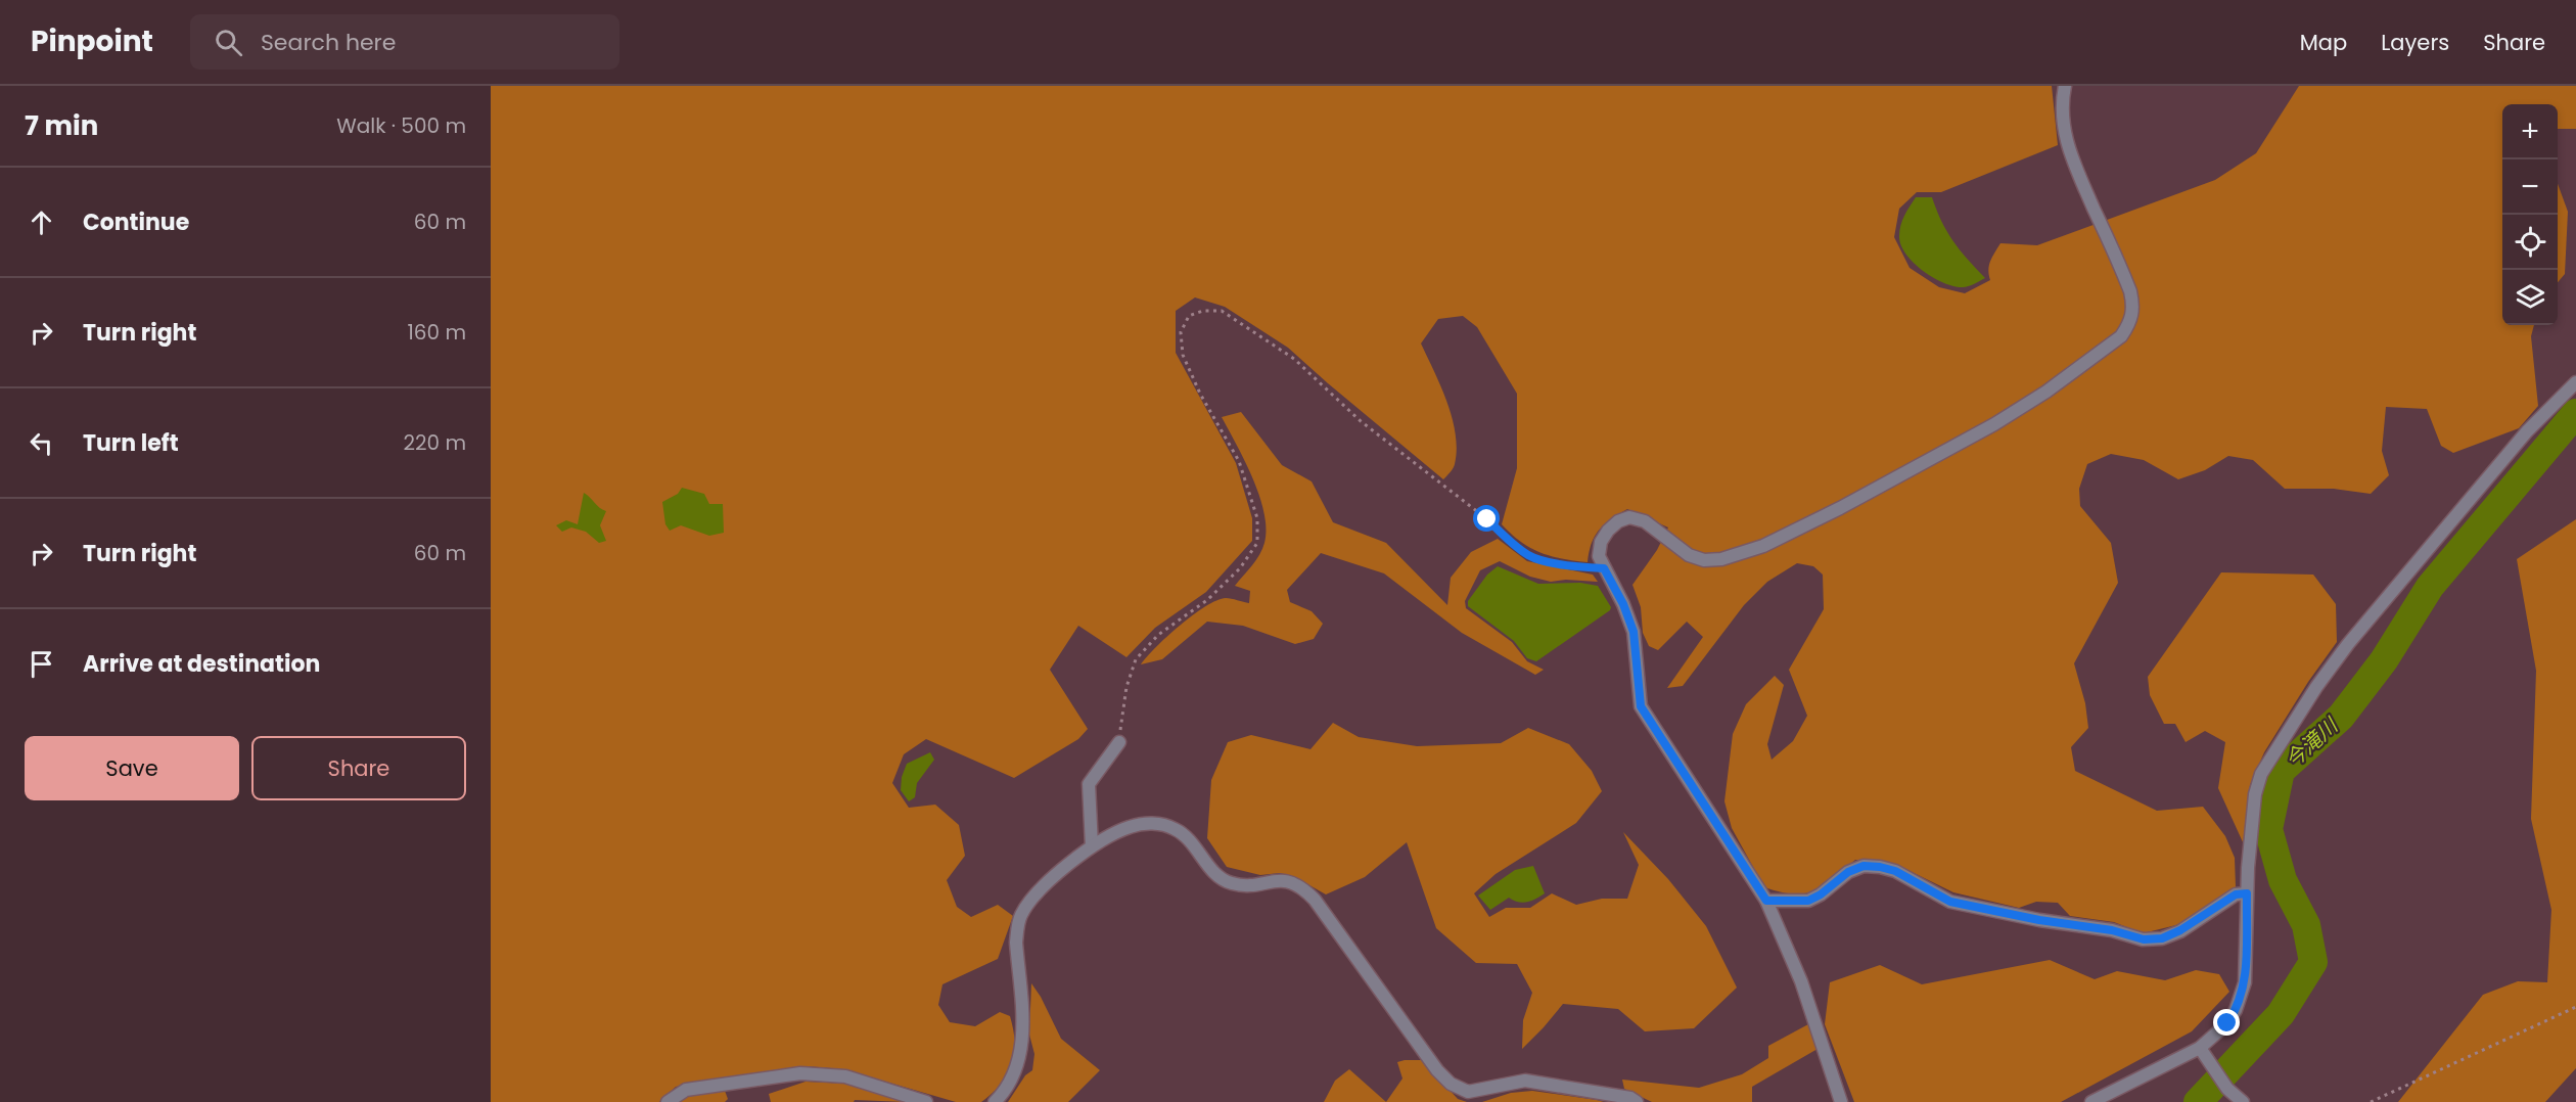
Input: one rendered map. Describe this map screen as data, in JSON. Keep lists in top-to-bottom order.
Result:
{
  "water": ["今滝川"],
  "page": {
    "header": "Pinpoint",
    "search": "Search here",
    "nav": ["Map", "Layers", "Share"],
    "heading": ["7 min", "Walk · 500 m"],
    "map_buttons": ["+", "−"],
    "list": [
      ["Continue", "60 m"],
      ["Turn right", "160 m"],
      ["Turn left", "220 m"],
      ["Turn right", "60 m"],
      "Arrive at destination"
    ],
    "buttons": ["Save", "Share"]
  }
}
